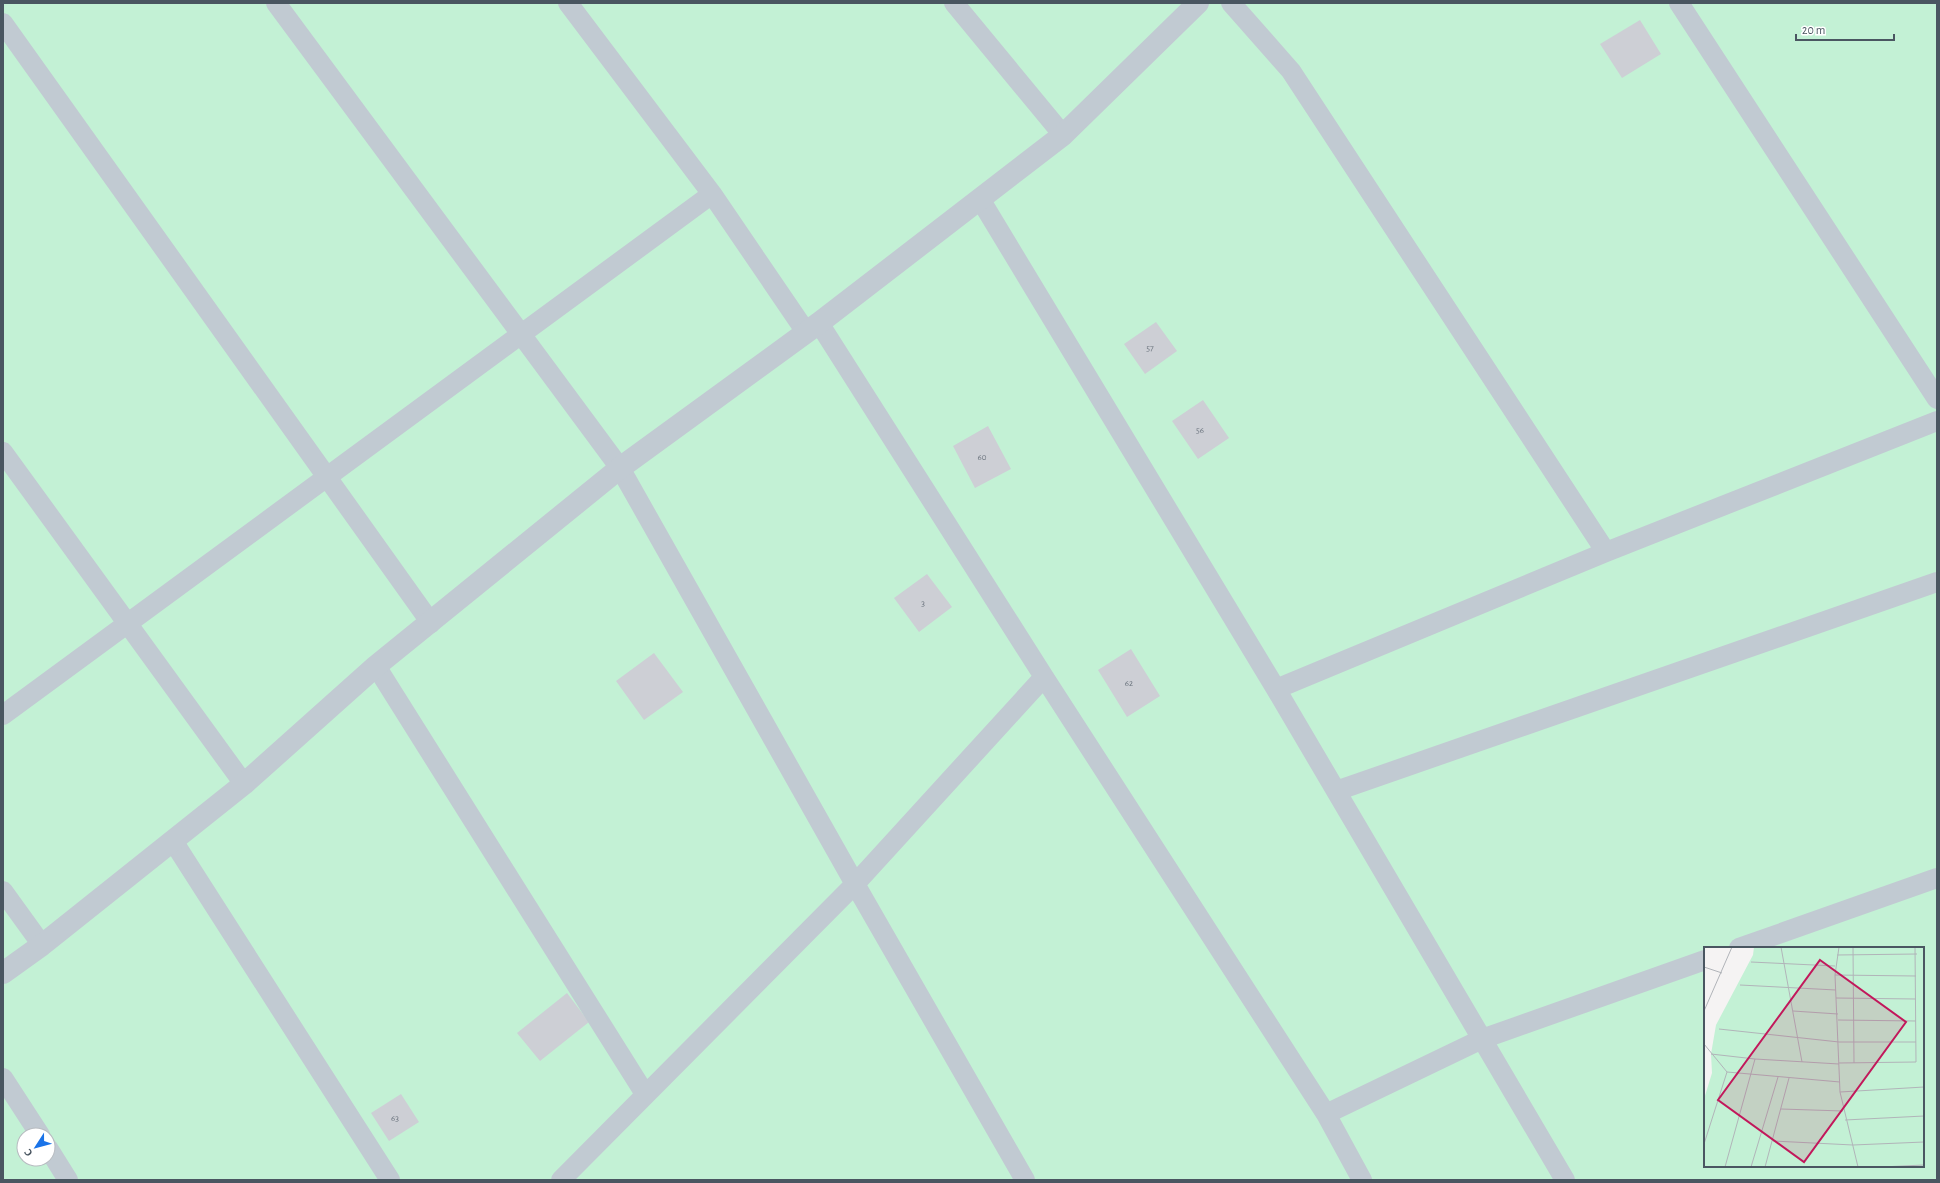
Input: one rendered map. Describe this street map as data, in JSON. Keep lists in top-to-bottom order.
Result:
{
  "house_numbers": [
    "57",
    "56",
    "60",
    "3",
    "62",
    "63"
  ],
  "scale_bar": "20 m",
  "north": "bottom left"
}
